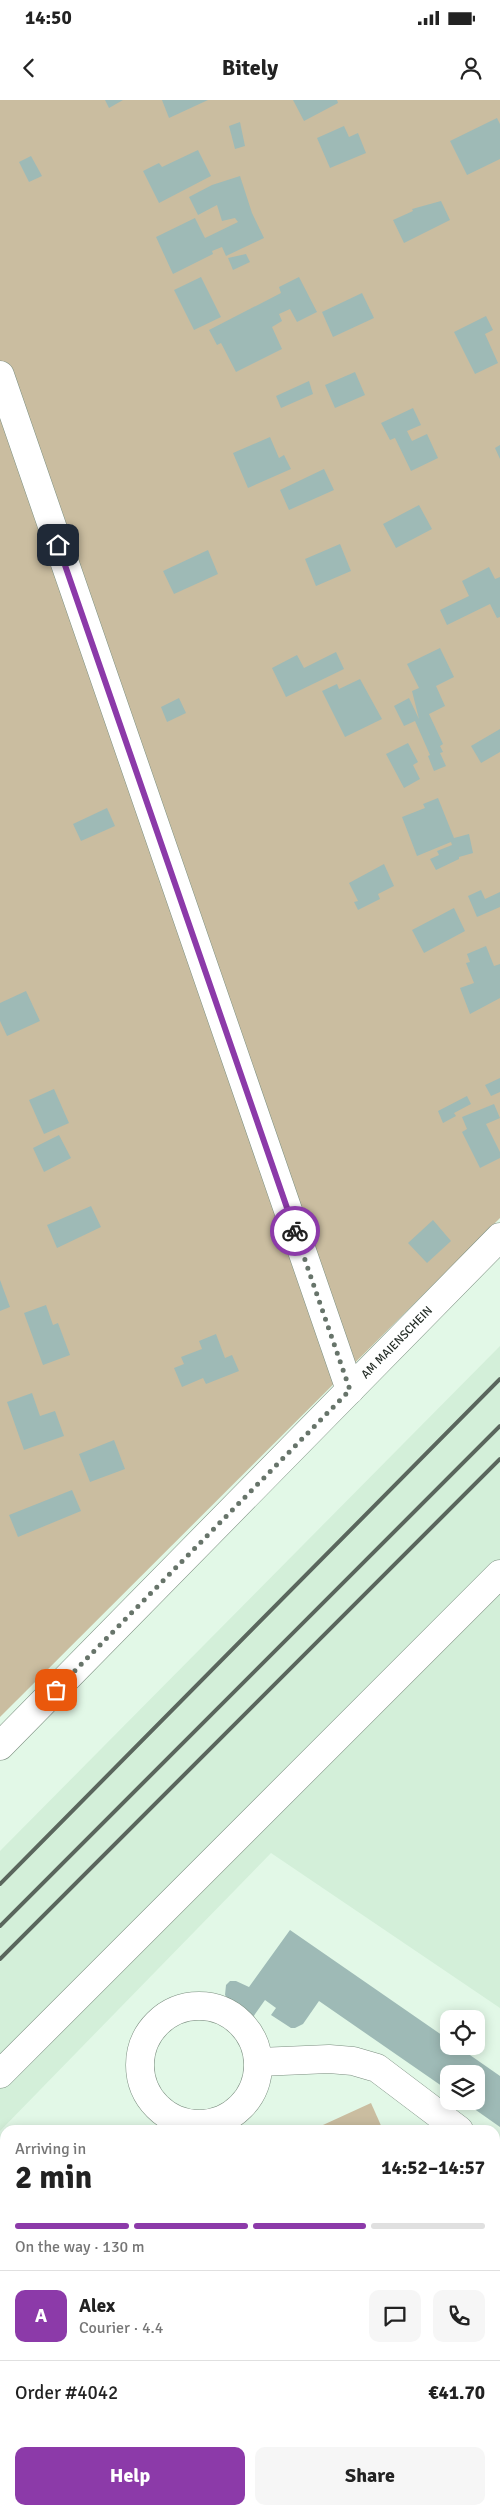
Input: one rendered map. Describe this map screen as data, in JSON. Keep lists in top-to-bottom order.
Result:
{
  "streets": {
    "lane": ["AM MAIENSCHEIN"]
  },
  "page": {
    "status": "14:50",
    "header": "Bitely",
    "heading": ["2 min", "Arriving in", "14:52–14:57"],
    "panel": [
      "Alex",
      "Courier · 4.4",
      "Order #4042",
      "€41.70"
    ],
    "bar": "On the way · 130 m",
    "round": "A",
    "buttons": ["Help", "Share"]
  }
}
